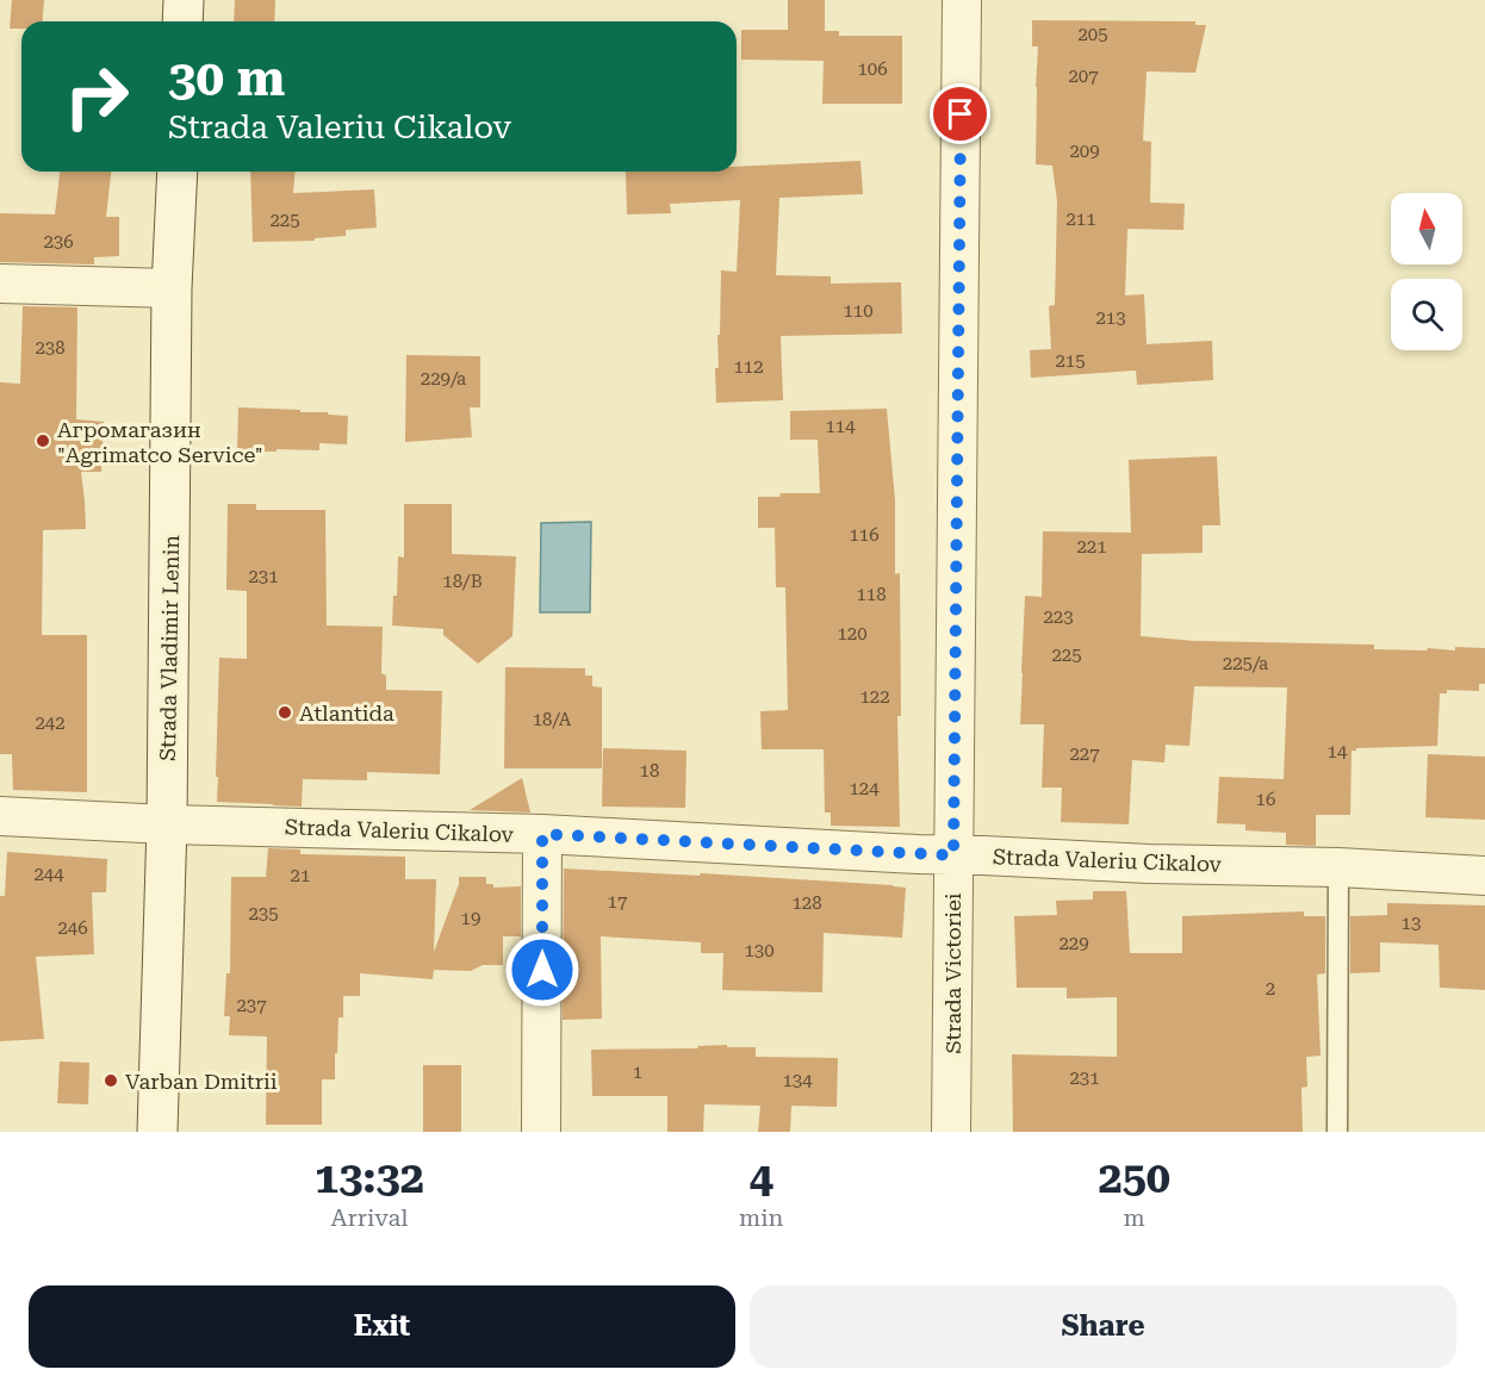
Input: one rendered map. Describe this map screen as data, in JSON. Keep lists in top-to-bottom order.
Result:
{
  "streets": {
    "main road": ["Strada Vladimir Lenin"],
    "street": ["Strada Valeriu Cikalov", "Strada Victoriei"]
  },
  "crossings": [
    ["Strada Vladimir Lenin", "Strada Valeriu Cikalov"],
    ["Strada Valeriu Cikalov", "Strada Victoriei"]
  ],
  "places": ["Агромагазин \"Agrimatco Service\"", "Atlantida", "Varban Dmitrii"],
  "house_numbers": [
    "205",
    "106",
    "207",
    "209",
    "211",
    "225",
    "236",
    "110",
    "213",
    "238",
    "215",
    "112",
    "229/a",
    "114",
    "116",
    "221",
    "231",
    "18/B",
    "118",
    "223",
    "120",
    "225",
    "225/a",
    "122",
    "18/A",
    "242",
    "14",
    "227",
    "18",
    "124",
    "16",
    "244",
    "21",
    "17",
    "128",
    "235",
    "19",
    "13",
    "246",
    "229",
    "130",
    "2",
    "237",
    "1",
    "231",
    "134"
  ],
  "north": "top",
  "page": {
    "turn": ["30 m", "Strada Valeriu Cikalov"],
    "eta": [
      "13:32",
      "Arrival",
      "4",
      "min",
      "250",
      "m"
    ],
    "buttons": ["Exit", "Share"]
  }
}
